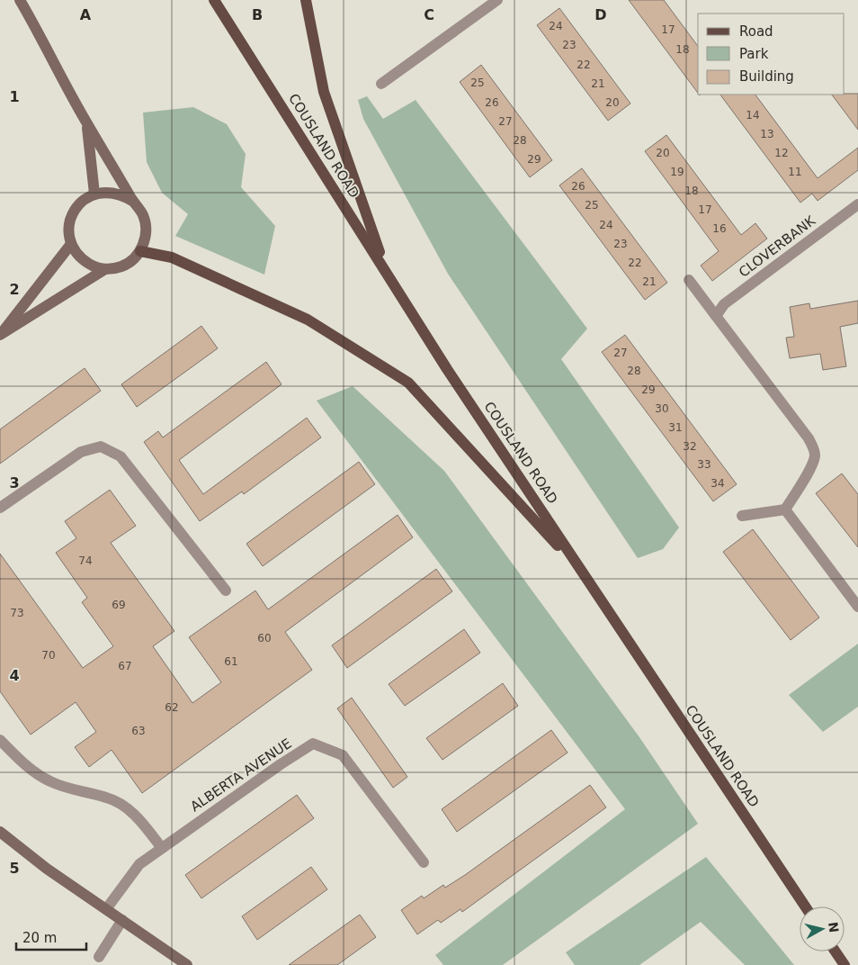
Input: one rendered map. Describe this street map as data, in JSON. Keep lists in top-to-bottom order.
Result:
{
  "streets": {
    "main road": ["COUSLAND ROAD"],
    "street": ["CLOVERBANK", "ALBERTA AVENUE"]
  },
  "house_numbers": [
    "24",
    "17",
    "23",
    "18",
    "22",
    "25",
    "21",
    "26",
    "20",
    "14",
    "27",
    "13",
    "28",
    "20",
    "12",
    "29",
    "19",
    "11",
    "26",
    "18",
    "25",
    "17",
    "24",
    "16",
    "23",
    "22",
    "21",
    "27",
    "28",
    "29",
    "30",
    "31",
    "32",
    "33",
    "34",
    "74",
    "69",
    "73",
    "60",
    "70",
    "61",
    "67",
    "62",
    "63"
  ],
  "legend": ["Road", "Park", "Building"],
  "scale_bar": "20 m",
  "north": "right",
  "grid": {
    "columns": [
      "A",
      "B",
      "C",
      "D"
    ],
    "rows": [
      "1",
      "2",
      "3",
      "4",
      "5"
    ]
  }
}
